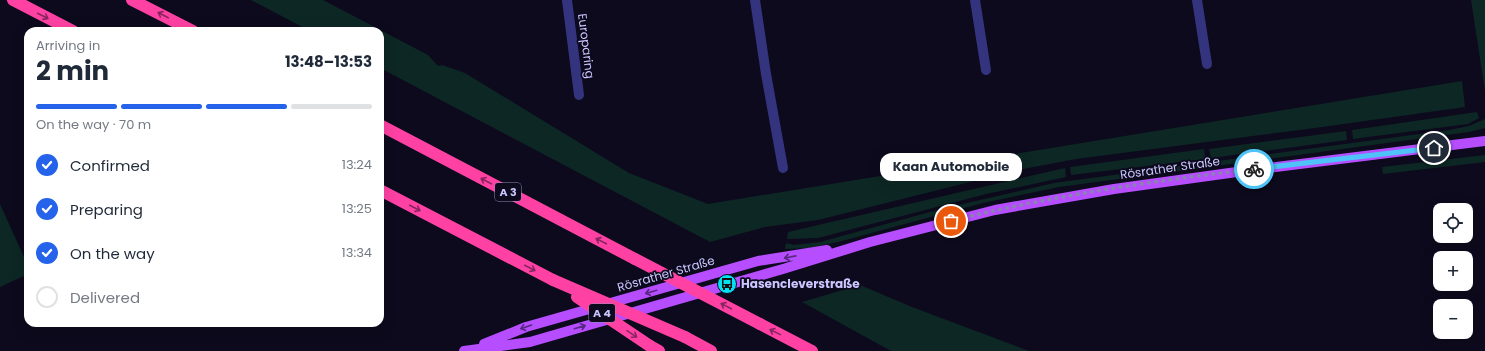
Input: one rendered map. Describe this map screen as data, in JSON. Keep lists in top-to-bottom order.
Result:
{
  "streets": {
    "highway": ["A 3", "A 4"],
    "main road": ["Rösrather Straße"],
    "street": ["Europaring"]
  },
  "places": {
    "other": ["Kaan Automobile"],
    "bus stop": ["Hasencleverstraße"]
  },
  "page": {
    "heading": ["2 min", "Arriving in", "13:48–13:53"],
    "bar": "On the way · 70 m",
    "list": [
      ["Confirmed", "13:24"],
      ["Preparing", "13:25"],
      ["On the way", "13:34"],
      "Delivered"
    ],
    "bubble": "Kaan Automobile",
    "map_buttons": ["+", "−"]
  }
}
